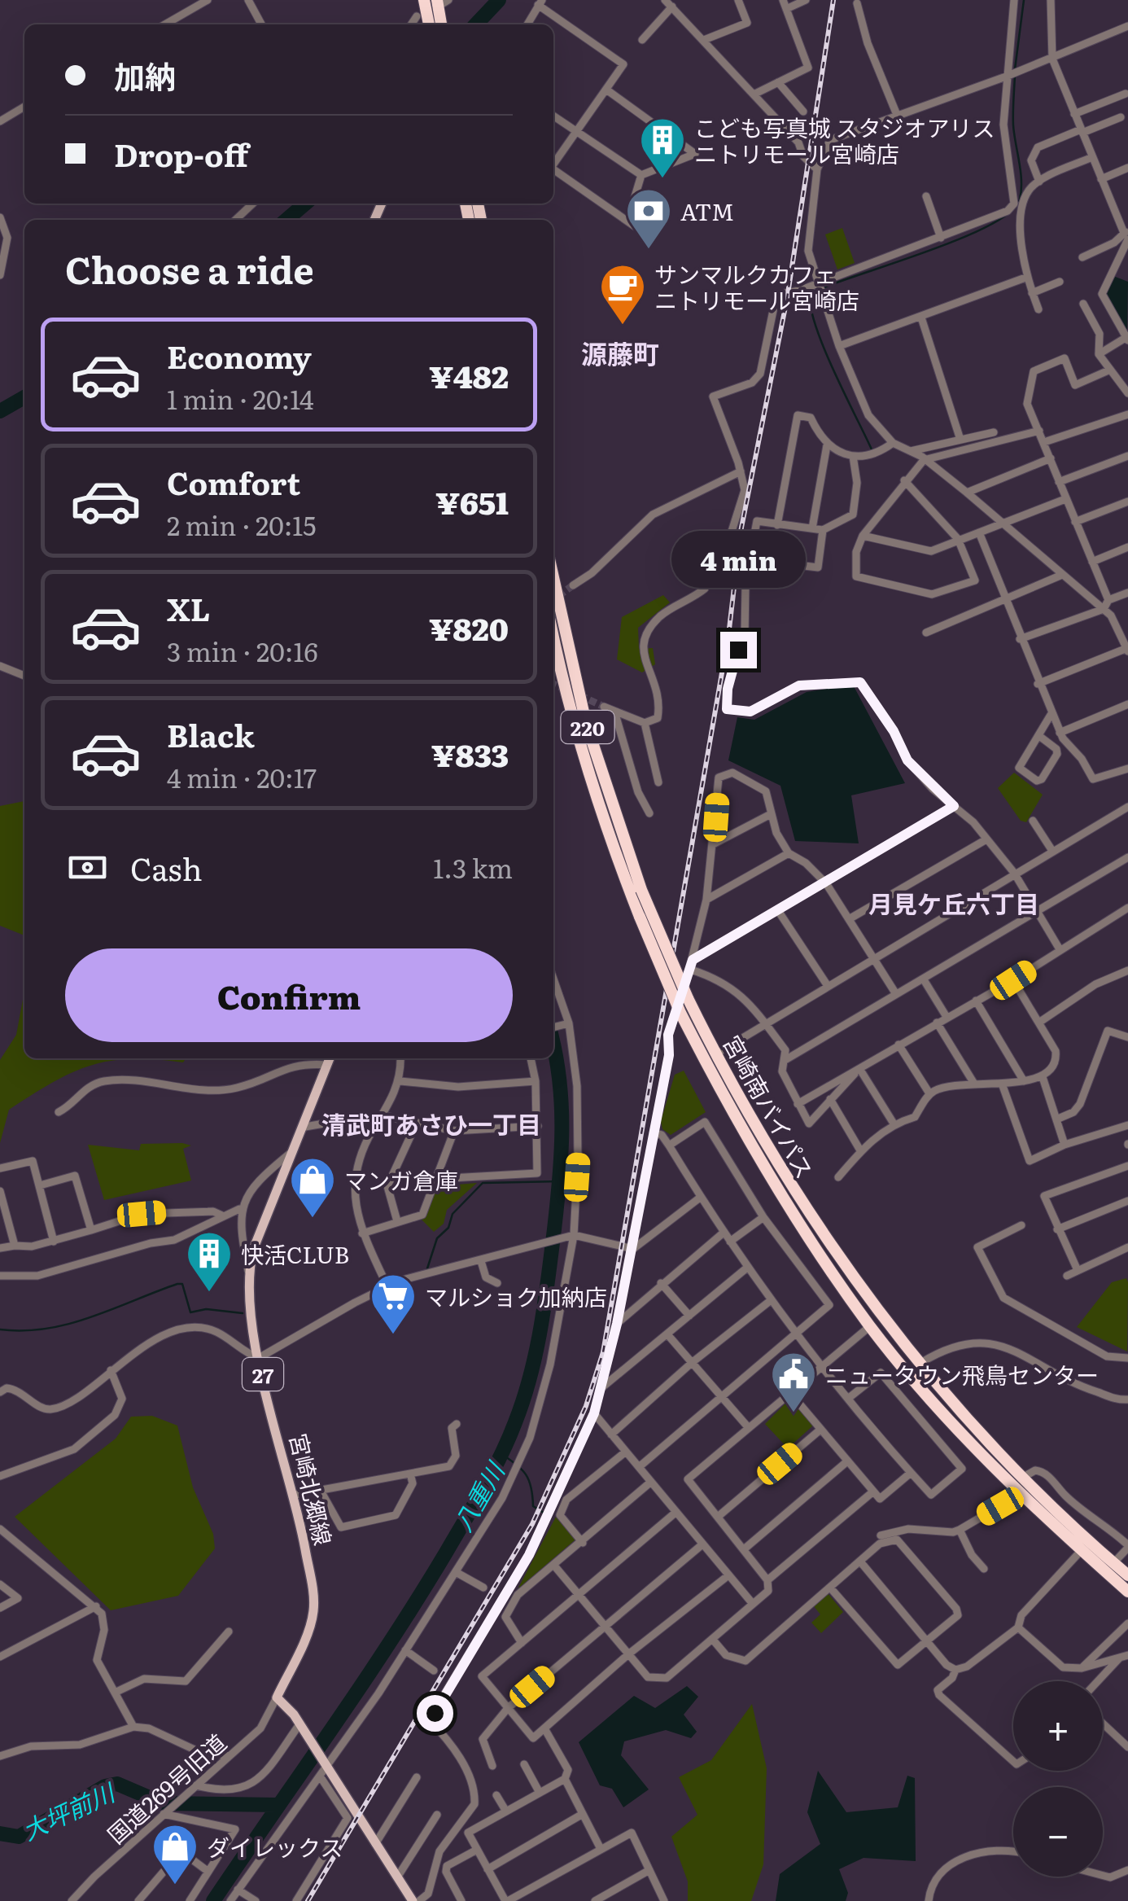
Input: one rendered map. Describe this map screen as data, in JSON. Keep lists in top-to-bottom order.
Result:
{
  "streets": {
    "highway": ["220", "宮崎南バイパス"],
    "main road": ["27", "宮崎北郷線"],
    "street": ["国道269号旧道"]
  },
  "crossings": [
    ["宮崎北郷線", "国道269号旧道"]
  ],
  "districts": ["源藤町", "月見ケ丘六丁目", "清武町あさひ一丁目"],
  "water": ["八重川", "大坪前川"],
  "places": {
    "building": ["こども写真城 スタジオアリス ニトリモール宮崎店", "快活CLUB"],
    "bank": ["ATM"],
    "cafe": ["サンマルクカフェ ニトリモール宮崎店"],
    "shop": ["マンガ倉庫", "ダイレックス"],
    "supermarket": ["マルショク加納店"],
    "public building": ["ニュータウン飛鳥センター"]
  },
  "page": {
    "banner": ["加納", "Drop-off"],
    "heading": "Choose a ride",
    "list": [
      {
        "name": "Economy",
        "note": "1 min · 20:14",
        "value": "¥482"
      },
      {
        "name": "Comfort",
        "note": "2 min · 20:15",
        "value": "¥651"
      },
      {
        "name": "XL",
        "note": "3 min · 20:16",
        "value": "¥820"
      },
      {
        "name": "Black",
        "note": "4 min · 20:17",
        "value": "¥833"
      }
    ],
    "bubble": "4 min",
    "pay": ["Cash", "1.3 km"],
    "buttons": "Confirm",
    "map_buttons": ["+", "−"]
  }
}
